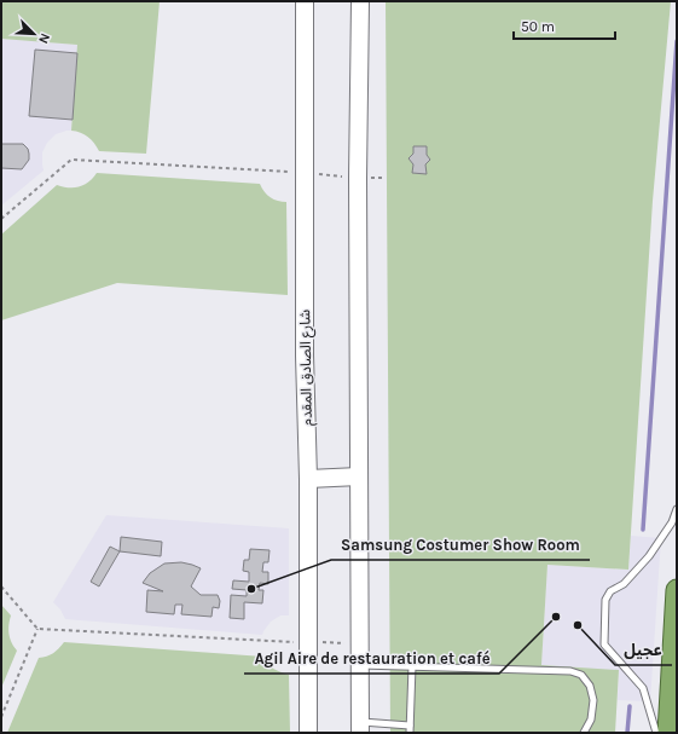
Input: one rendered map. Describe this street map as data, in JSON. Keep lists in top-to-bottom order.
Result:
{
  "streets": {
    "main road": ["شارع الصادق المقدم"]
  },
  "places": ["Samsung Costumer Show Room", "Agil Aire de restauration et café", "عجيل"],
  "scale_bar": "50 m",
  "north": "bottom right"
}
